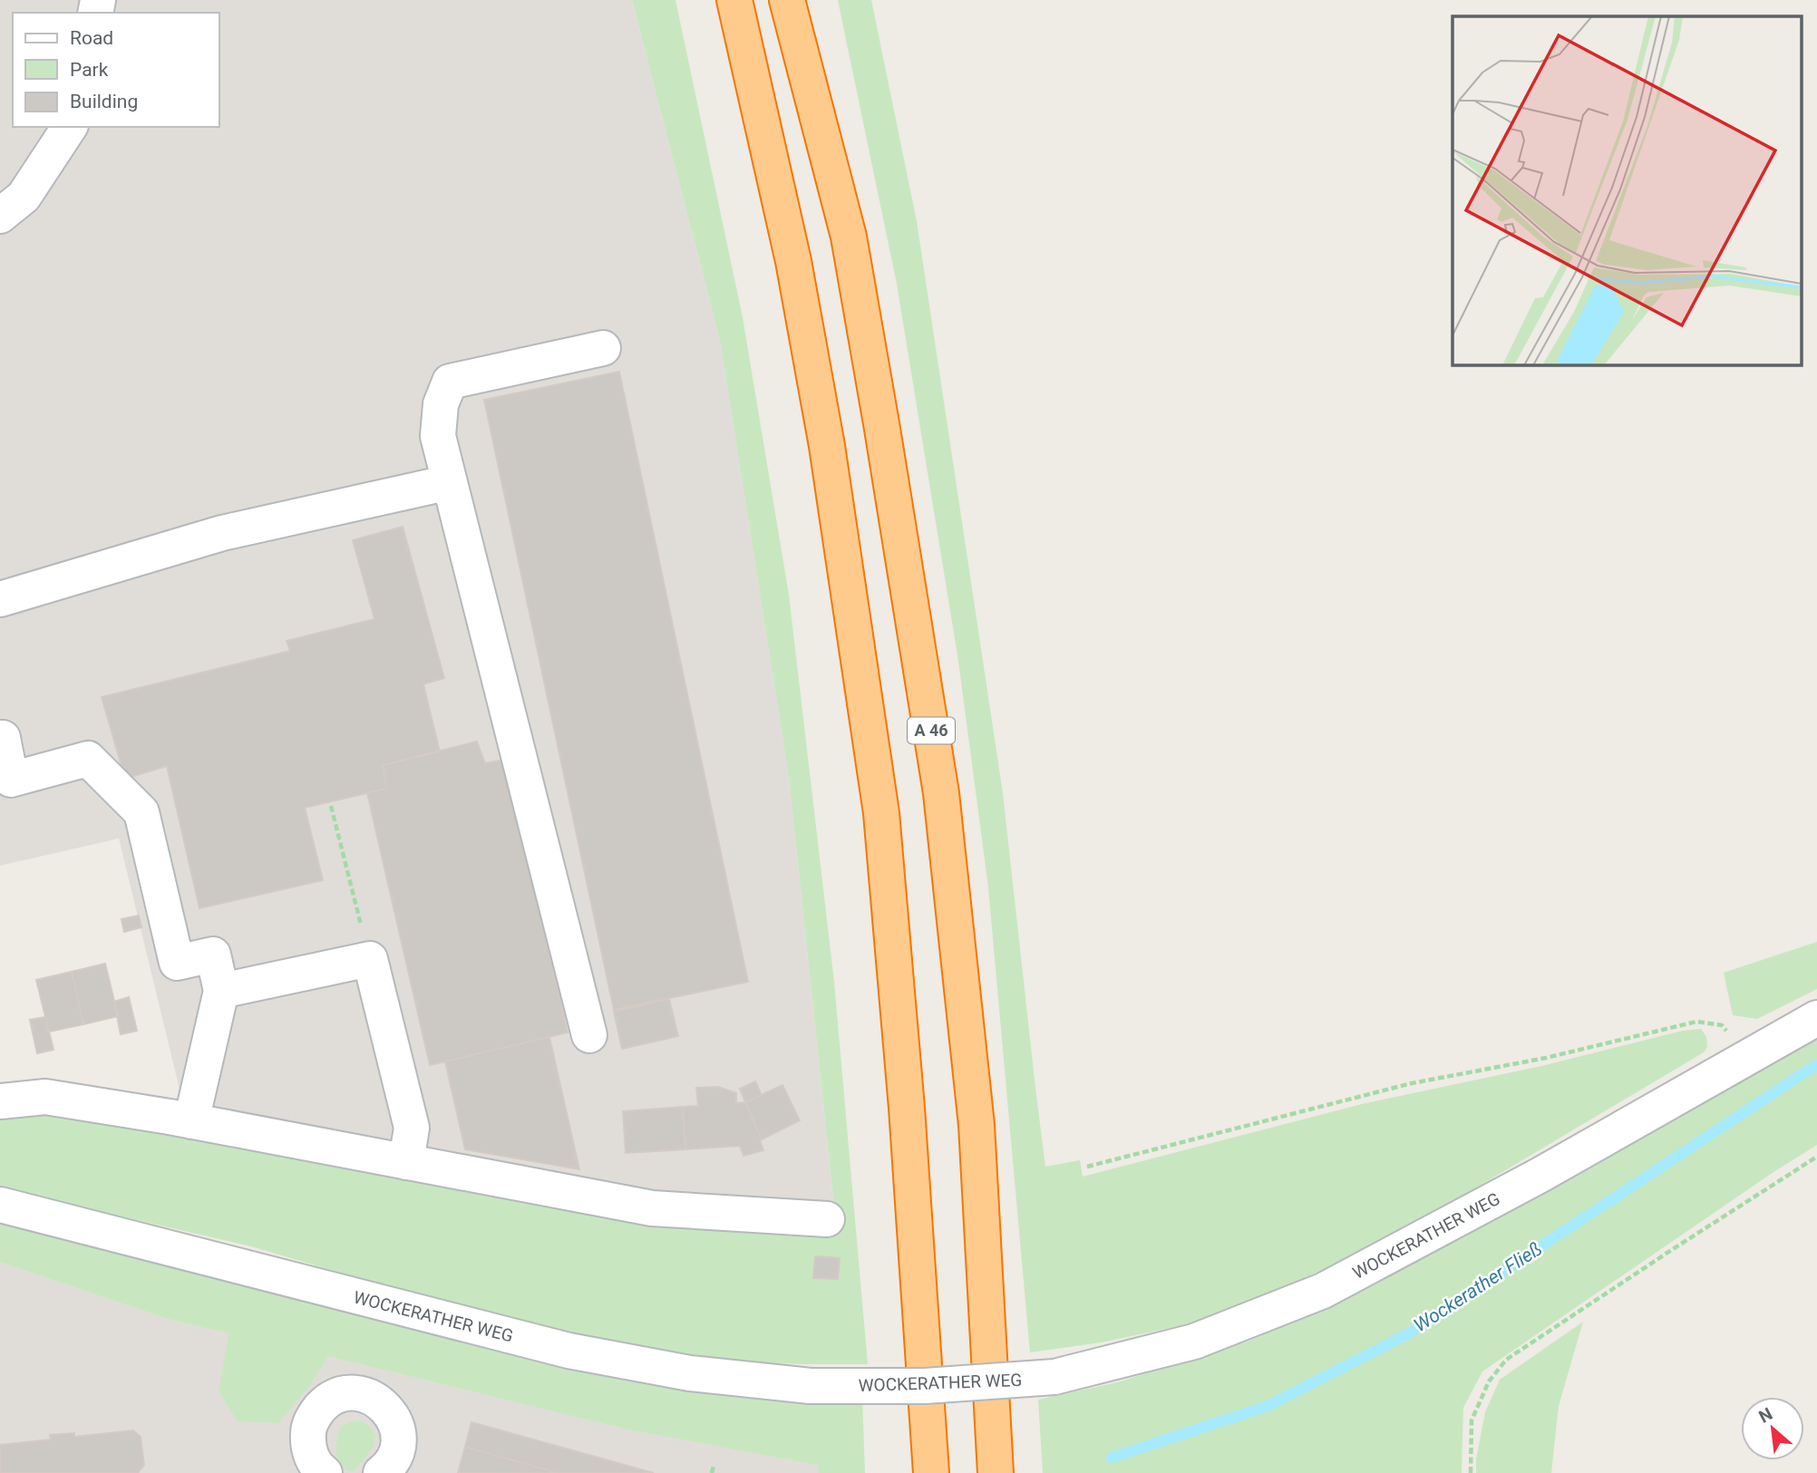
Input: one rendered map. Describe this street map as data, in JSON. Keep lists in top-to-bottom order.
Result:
{
  "streets": {
    "highway": ["A 46"],
    "street": ["WOCKERATHER WEG"]
  },
  "water": ["Wockerather Fließ"],
  "legend": ["Road", "Park", "Building"],
  "north": "top left"
}
